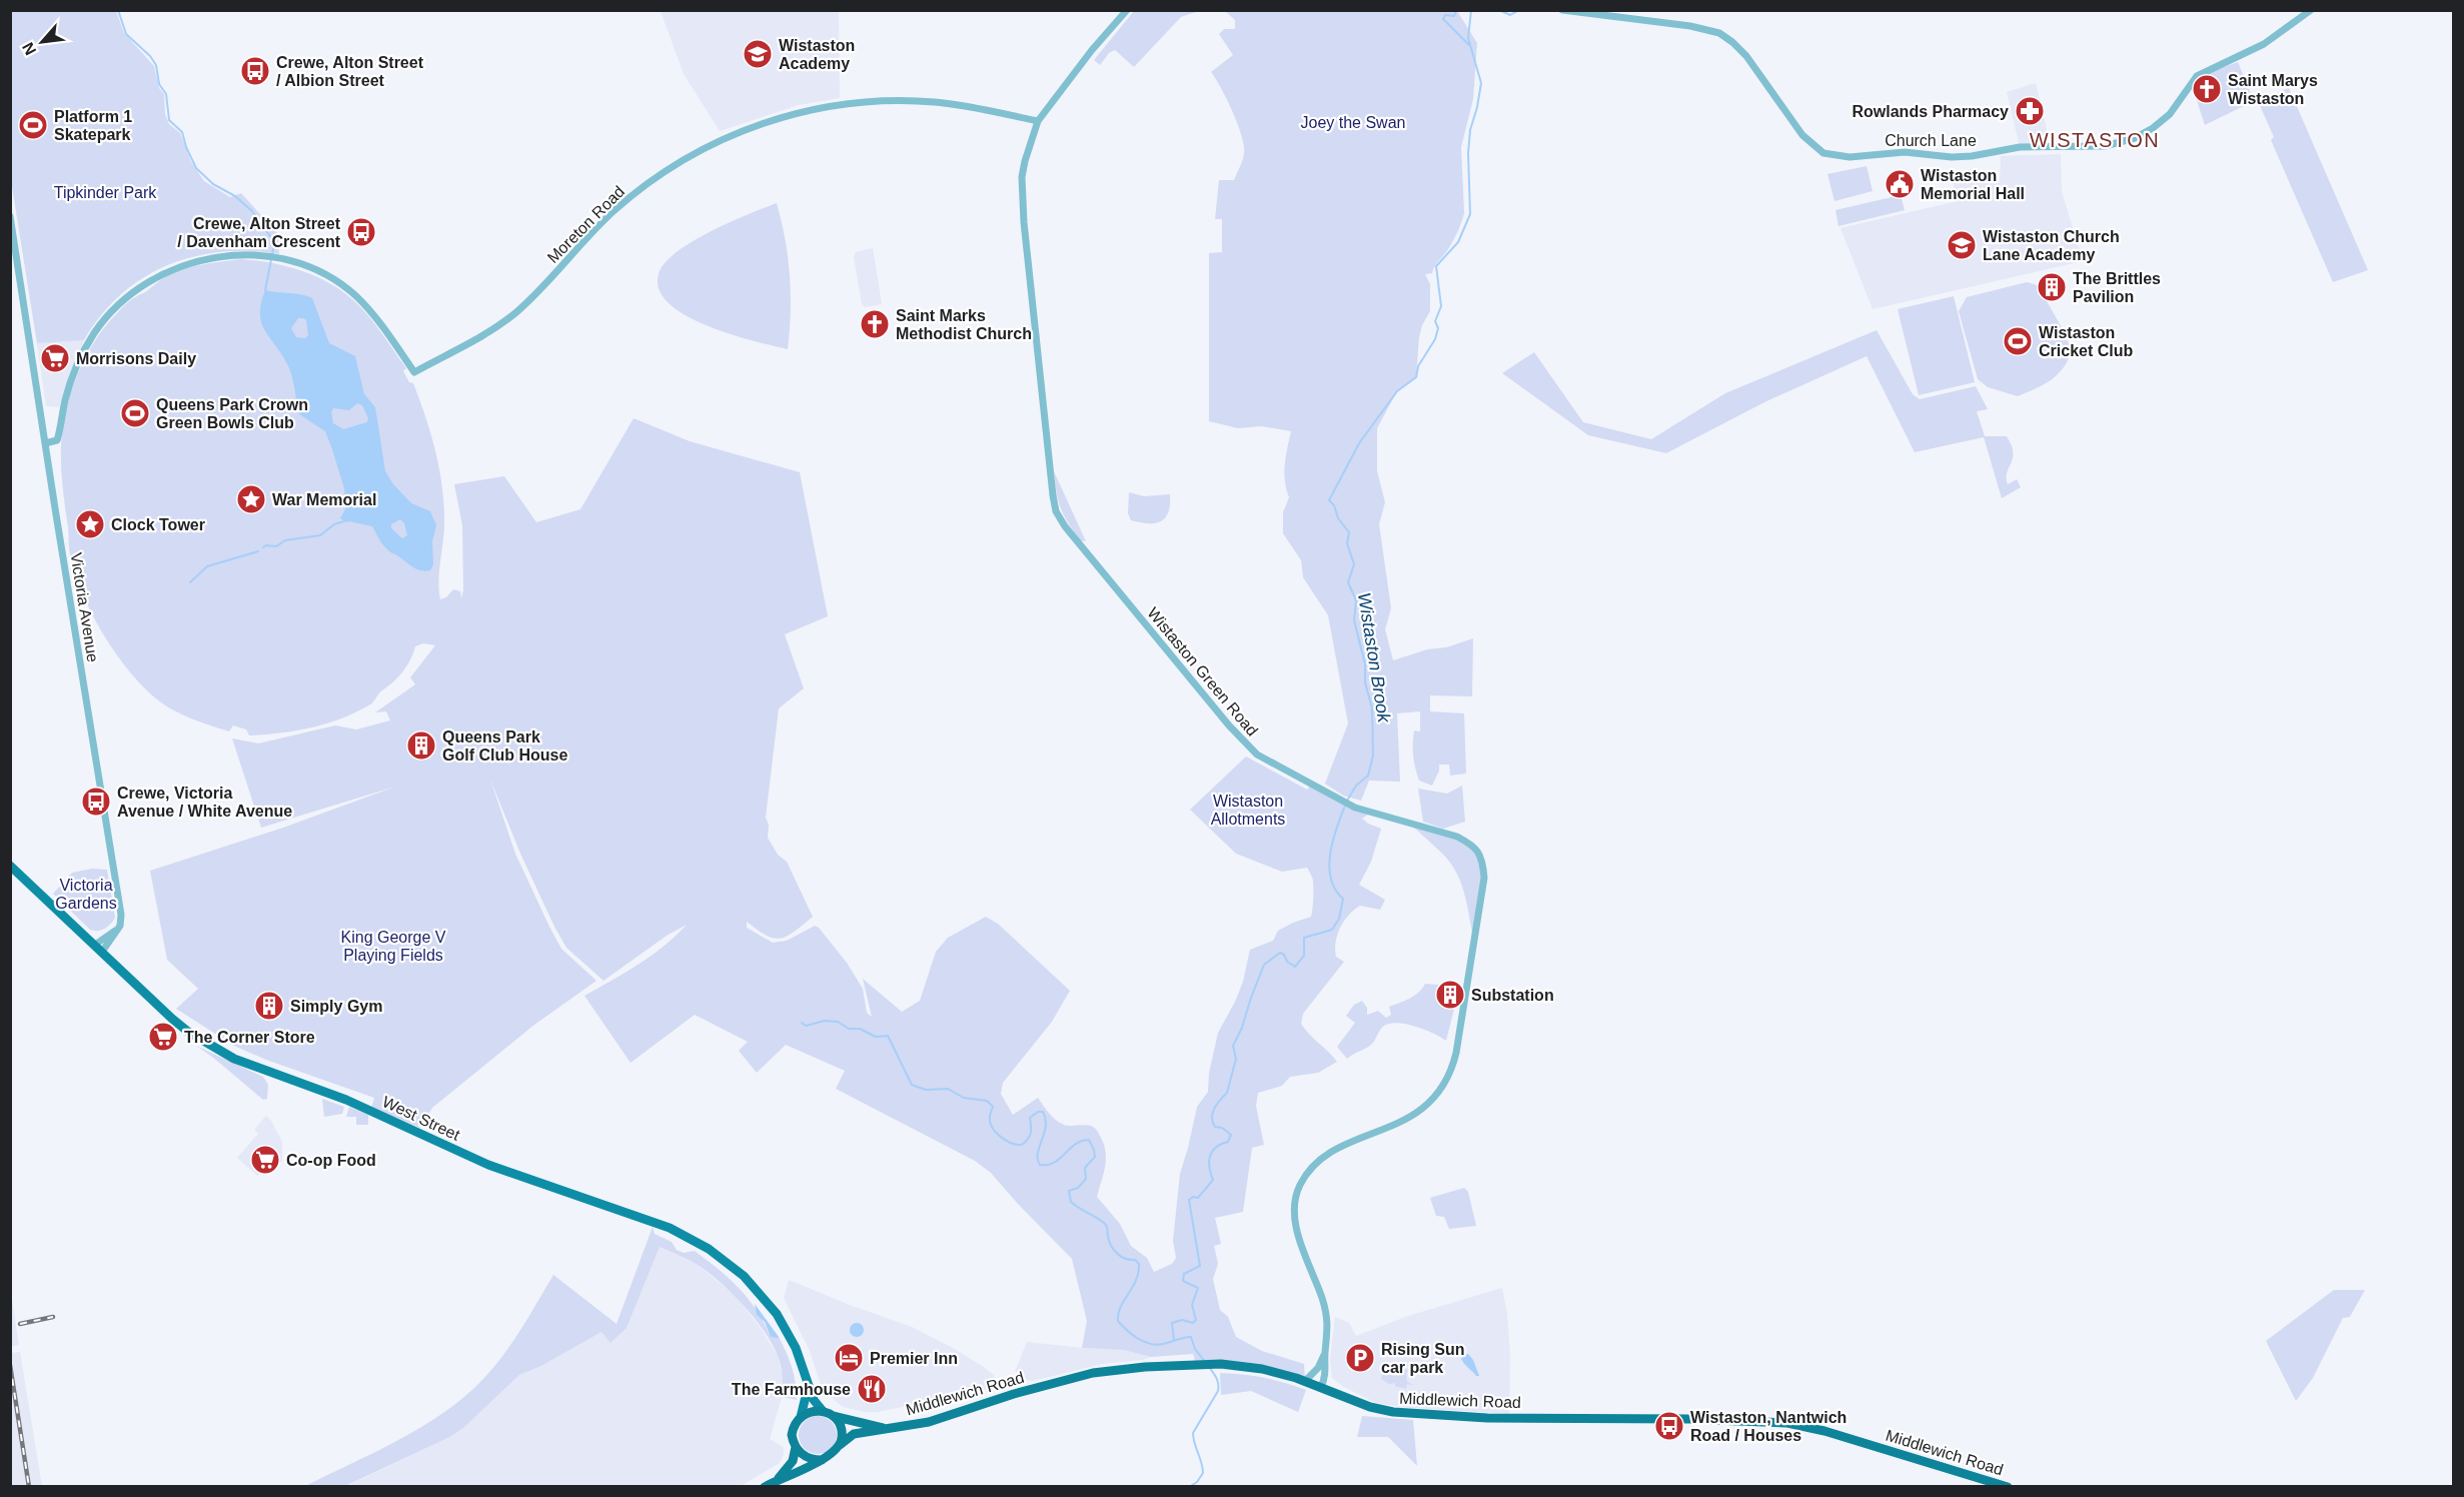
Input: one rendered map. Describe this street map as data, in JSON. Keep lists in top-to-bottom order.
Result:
{
  "streets": {
    "highway": ["Middlewich Road"],
    "main road": ["West Street"],
    "street": [
      "Church Lane",
      "Moreton Road",
      "Victoria Avenue",
      "Wistaston Green Road"
    ]
  },
  "crossings": [
    ["Moreton Road", "Victoria Avenue"],
    ["Moreton Road", "Wistaston Green Road"],
    ["Victoria Avenue", "West Street"],
    ["Wistaston Green Road", "Middlewich Road"],
    ["West Street", "Middlewich Road"]
  ],
  "districts": ["WISTASTON"],
  "water": ["Wistaston Brook"],
  "parks": [
    "Joey the Swan",
    "Tipkinder Park",
    "Wistaston Allotments",
    "Victoria Gardens",
    "King George V Playing Fields"
  ],
  "places": {
    "school or university": ["Wistaston Academy", "Wistaston Church Lane Academy"],
    "bus stop": [
      "Crewe, Alton Street / Albion Street",
      "Crewe, Alton Street / Davenham Crescent",
      "Crewe, Victoria Avenue / White Avenue",
      "Wistaston, Nantwich Road / Houses"
    ],
    "church": ["Saint Marys Wistaston", "Saint Marks Methodist Church"],
    "pharmacy": ["Rowlands Pharmacy"],
    "sports": ["Platform 1 Skatepark", "Wistaston Cricket Club", "Queens Park Crown Green Bowls Club"],
    "public building": ["Wistaston Memorial Hall"],
    "building": [
      "The Brittles Pavilion",
      "Queens Park Golf Club House",
      "Substation",
      "Simply Gym"
    ],
    "supermarket": ["Morrisons Daily", "The Corner Store", "Co-op Food"],
    "place": ["War Memorial", "Clock Tower"],
    "hotel": ["Premier Inn"],
    "parking": ["Rising Sun car park"],
    "restaurant": ["The Farmhouse"]
  },
  "north": "bottom left"
}
